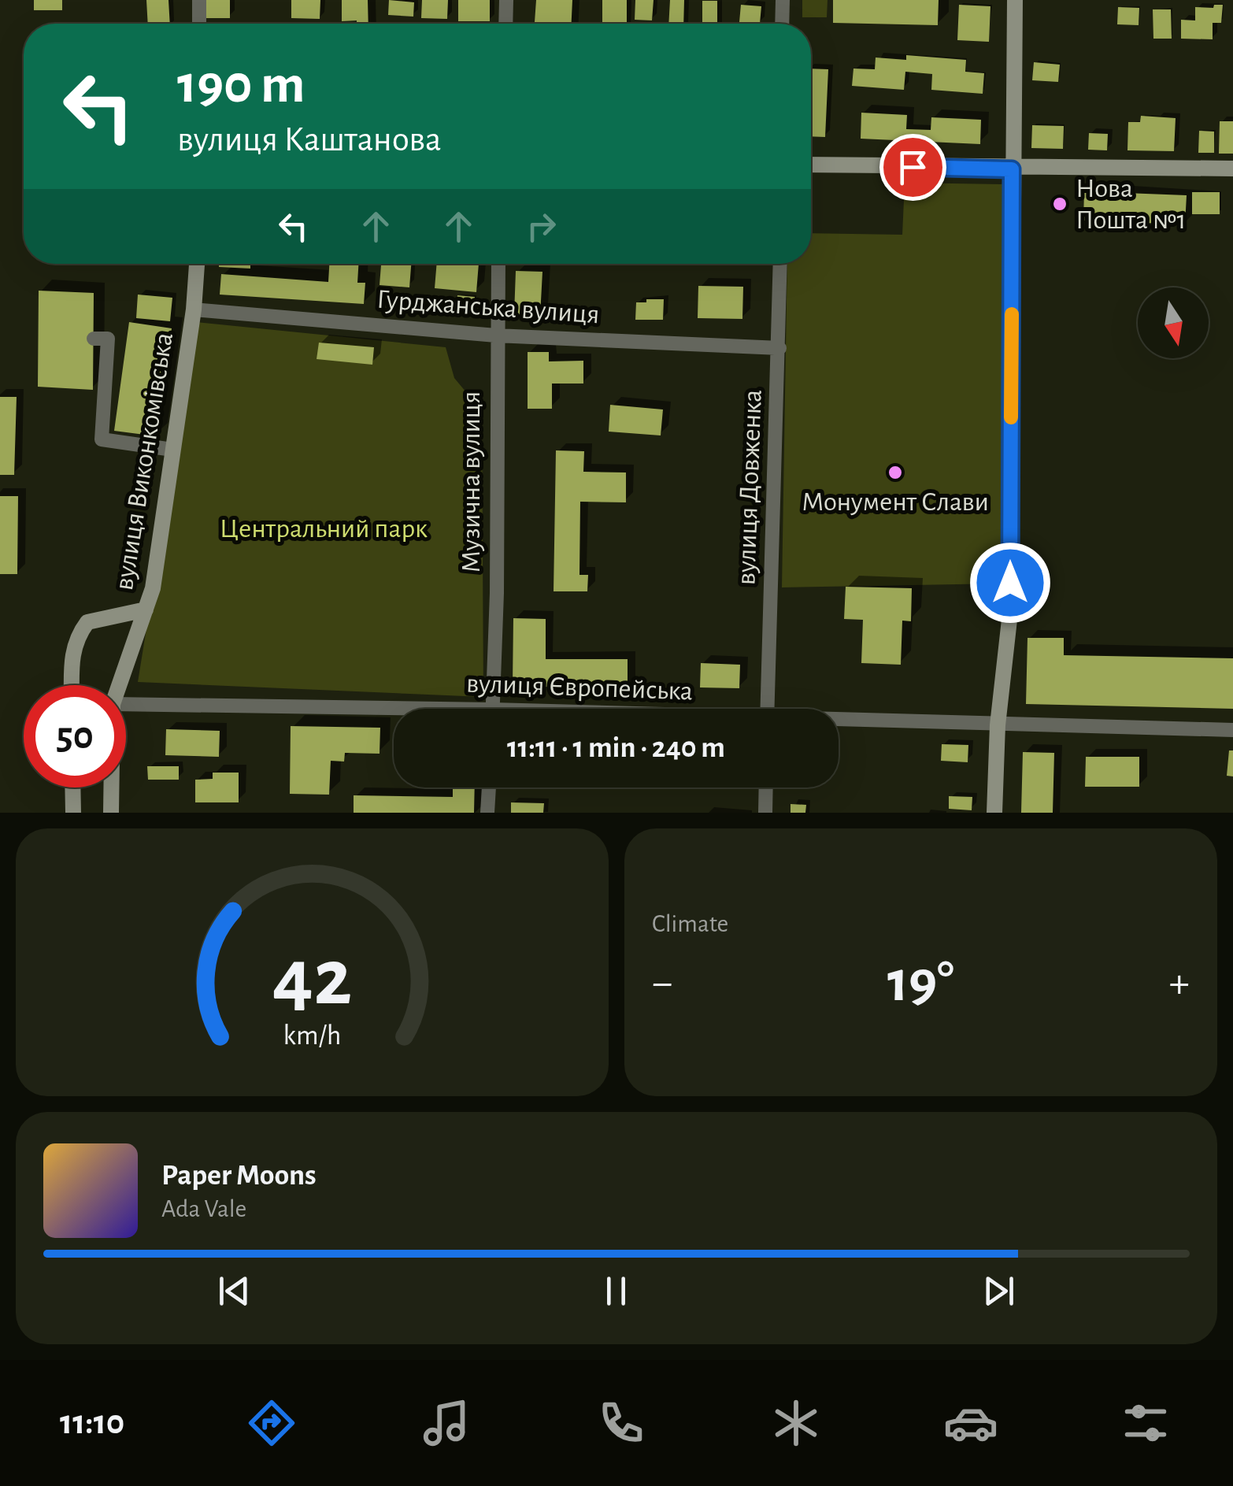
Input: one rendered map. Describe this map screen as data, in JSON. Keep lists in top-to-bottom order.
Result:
{
  "streets": {
    "street": [
      "Гурджанська вулиця",
      "вулиця Виконкомівська",
      "Музична вулиця",
      "вулиця Довженка",
      "вулиця Європейська"
    ]
  },
  "crossings": [
    ["Гурджанська вулиця", "вулиця Виконкомівська"],
    ["Гурджанська вулиця", "Музична вулиця"],
    ["Гурджанська вулиця", "вулиця Довженка"]
  ],
  "parks": ["Центральний парк"],
  "places": ["Нова Пошта №1", "Монумент Слави"],
  "north": "bottom",
  "page": {
    "turn": ["190 m", "вулиця Каштанова"],
    "limit": "50",
    "trip": "11:11 · 1 min · 240 m",
    "tile": "Climate",
    "heat": ["−", "19°", "+"],
    "song": ["Paper Moons", "Ada Vale"],
    "tabs": "11:10",
    "gauge": ["42", "km/h"]
  }
}
